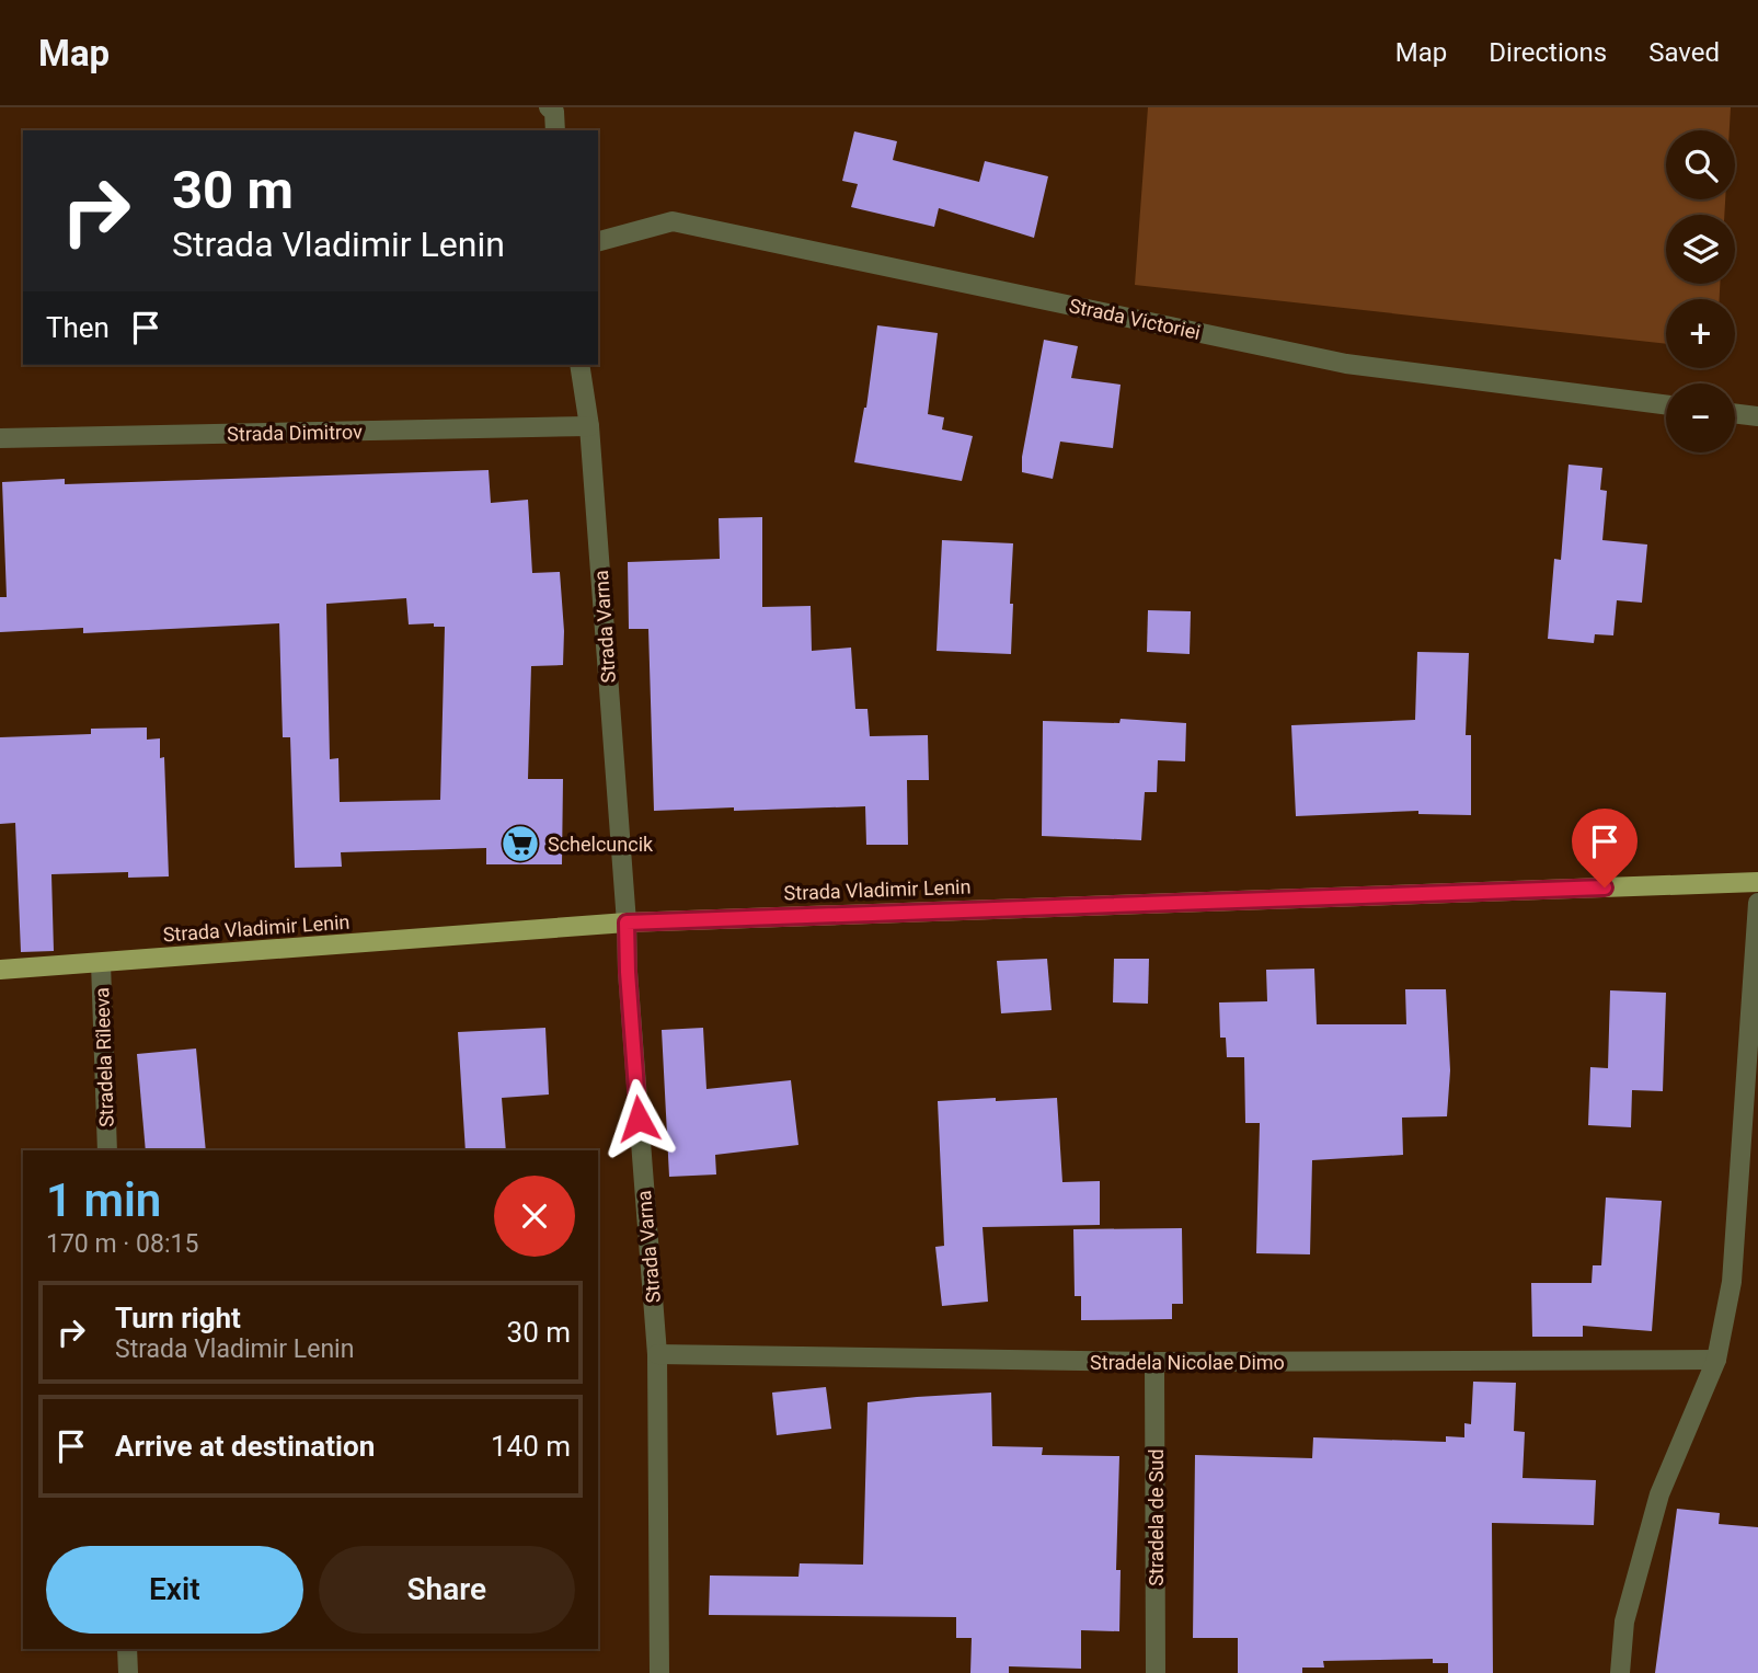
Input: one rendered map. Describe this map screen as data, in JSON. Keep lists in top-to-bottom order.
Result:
{
  "streets": {
    "main road": ["Strada Vladimir Lenin"],
    "street": [
      "Strada Victoriei",
      "Strada Dimitrov",
      "Strada Varna",
      "Stradela Rîleeva",
      "Stradela Nicolae Dimo",
      "Stradela de Sud"
    ]
  },
  "crossings": [
    ["Strada Dimitrov", "Strada Varna"],
    ["Strada Varna", "Strada Vladimir Lenin"],
    ["Strada Varna", "Stradela Nicolae Dimo"],
    ["Strada Vladimir Lenin", "Stradela Rîleeva"],
    ["Stradela Nicolae Dimo", "Stradela de Sud"]
  ],
  "places": {
    "supermarket": ["Schelcuncik"]
  },
  "page": {
    "header": "Map",
    "nav": ["Map", "Directions", "Saved"],
    "map_buttons": ["+", "−"],
    "turn": ["30 m", "Strada Vladimir Lenin"],
    "then": "Then",
    "heading": ["1 min", "170 m · 08:15"],
    "list": [
      {
        "name": "Turn right",
        "note": "Strada Vladimir Lenin",
        "value": "30 m"
      },
      {
        "name": "Arrive at destination",
        "value": "140 m"
      }
    ],
    "buttons": ["Exit", "Share"]
  }
}
